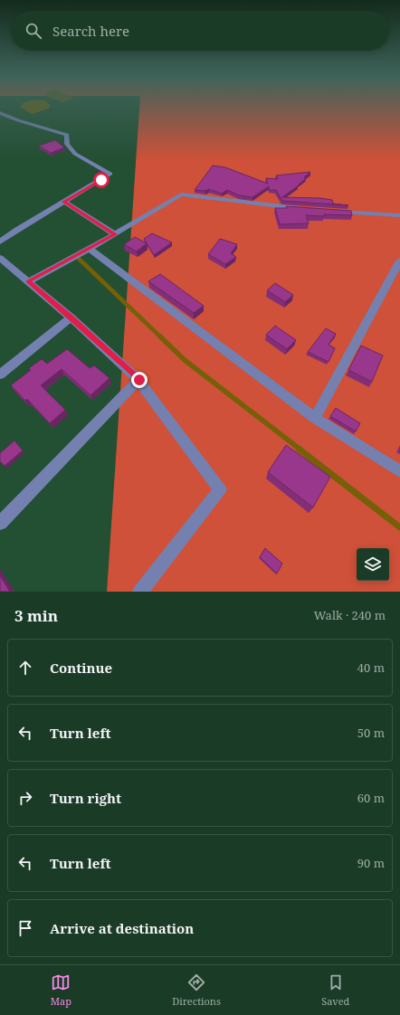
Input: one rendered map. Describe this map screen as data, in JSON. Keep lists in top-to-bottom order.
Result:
{
  "page": {
    "search": "Search here",
    "heading": ["3 min", "Walk · 240 m"],
    "list": [
      ["Continue", "40 m"],
      ["Turn left", "50 m"],
      ["Turn right", "60 m"],
      ["Turn left", "90 m"],
      "Arrive at destination"
    ],
    "nav": ["Map", "Directions", "Saved"]
  }
}
